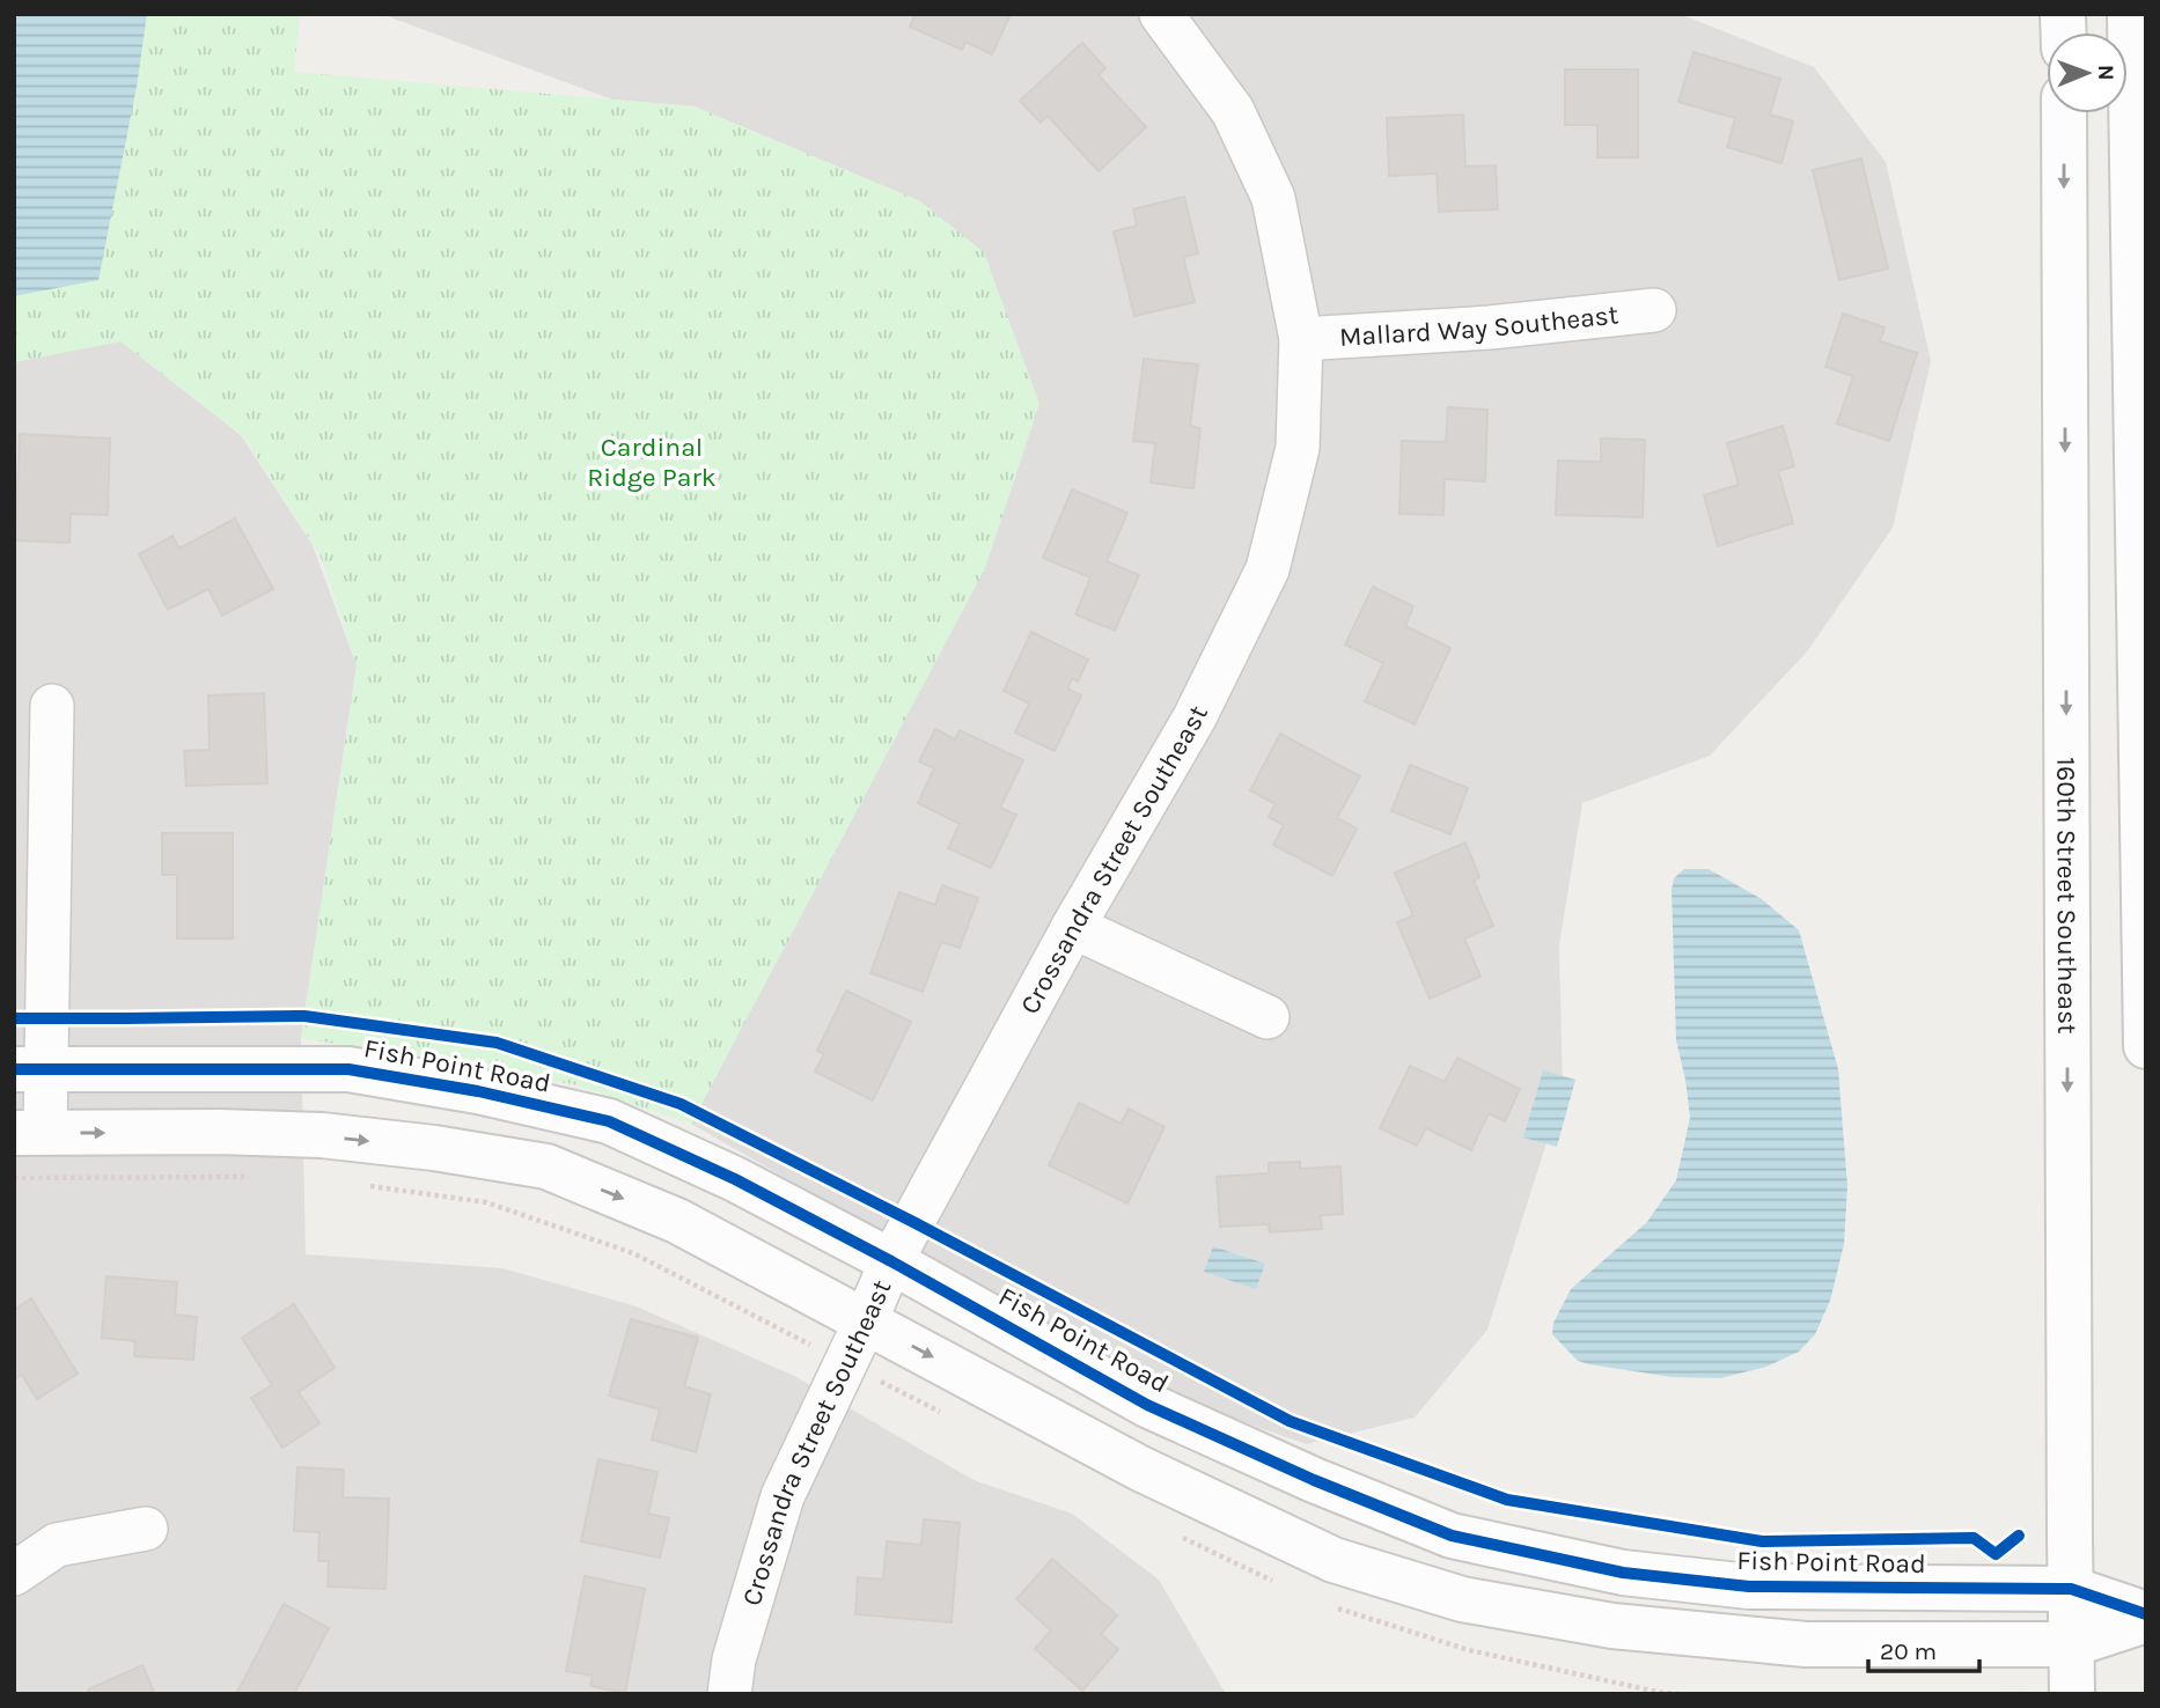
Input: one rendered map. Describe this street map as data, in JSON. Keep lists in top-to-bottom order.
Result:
{
  "streets": {
    "street": [
      "Mallard Way Southeast",
      "Crossandra Street Southeast",
      "160th Street Southeast",
      "Fish Point Road"
    ]
  },
  "crossings": [
    ["Mallard Way Southeast", "Crossandra Street Southeast"],
    ["Crossandra Street Southeast", "Fish Point Road"],
    ["160th Street Southeast", "Fish Point Road"]
  ],
  "parks": ["Cardinal Ridge Park"],
  "scale_bar": "20 m",
  "north": "right"
}
